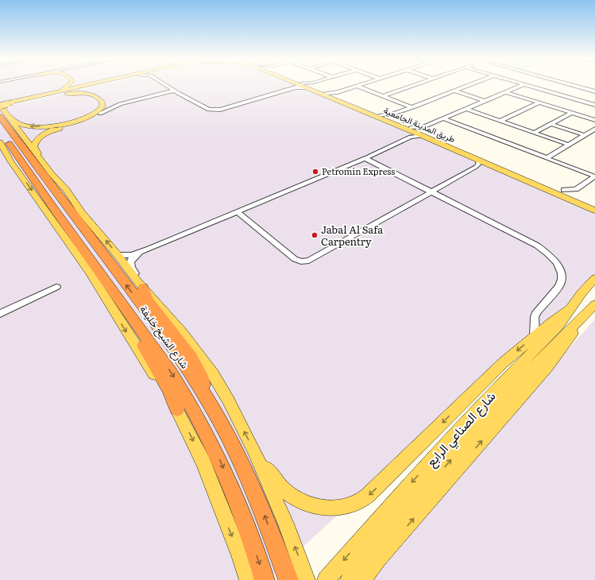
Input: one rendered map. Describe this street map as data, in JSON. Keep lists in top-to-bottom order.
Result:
{
  "streets": {
    "highway": ["شارع الشيخ خليفة"],
    "main road": ["طريق المدينة الجامعية", "شارع الصناعي الرابع"]
  },
  "places": ["Petromin Express", "Jabal Al Safa Carpentry"]
}
